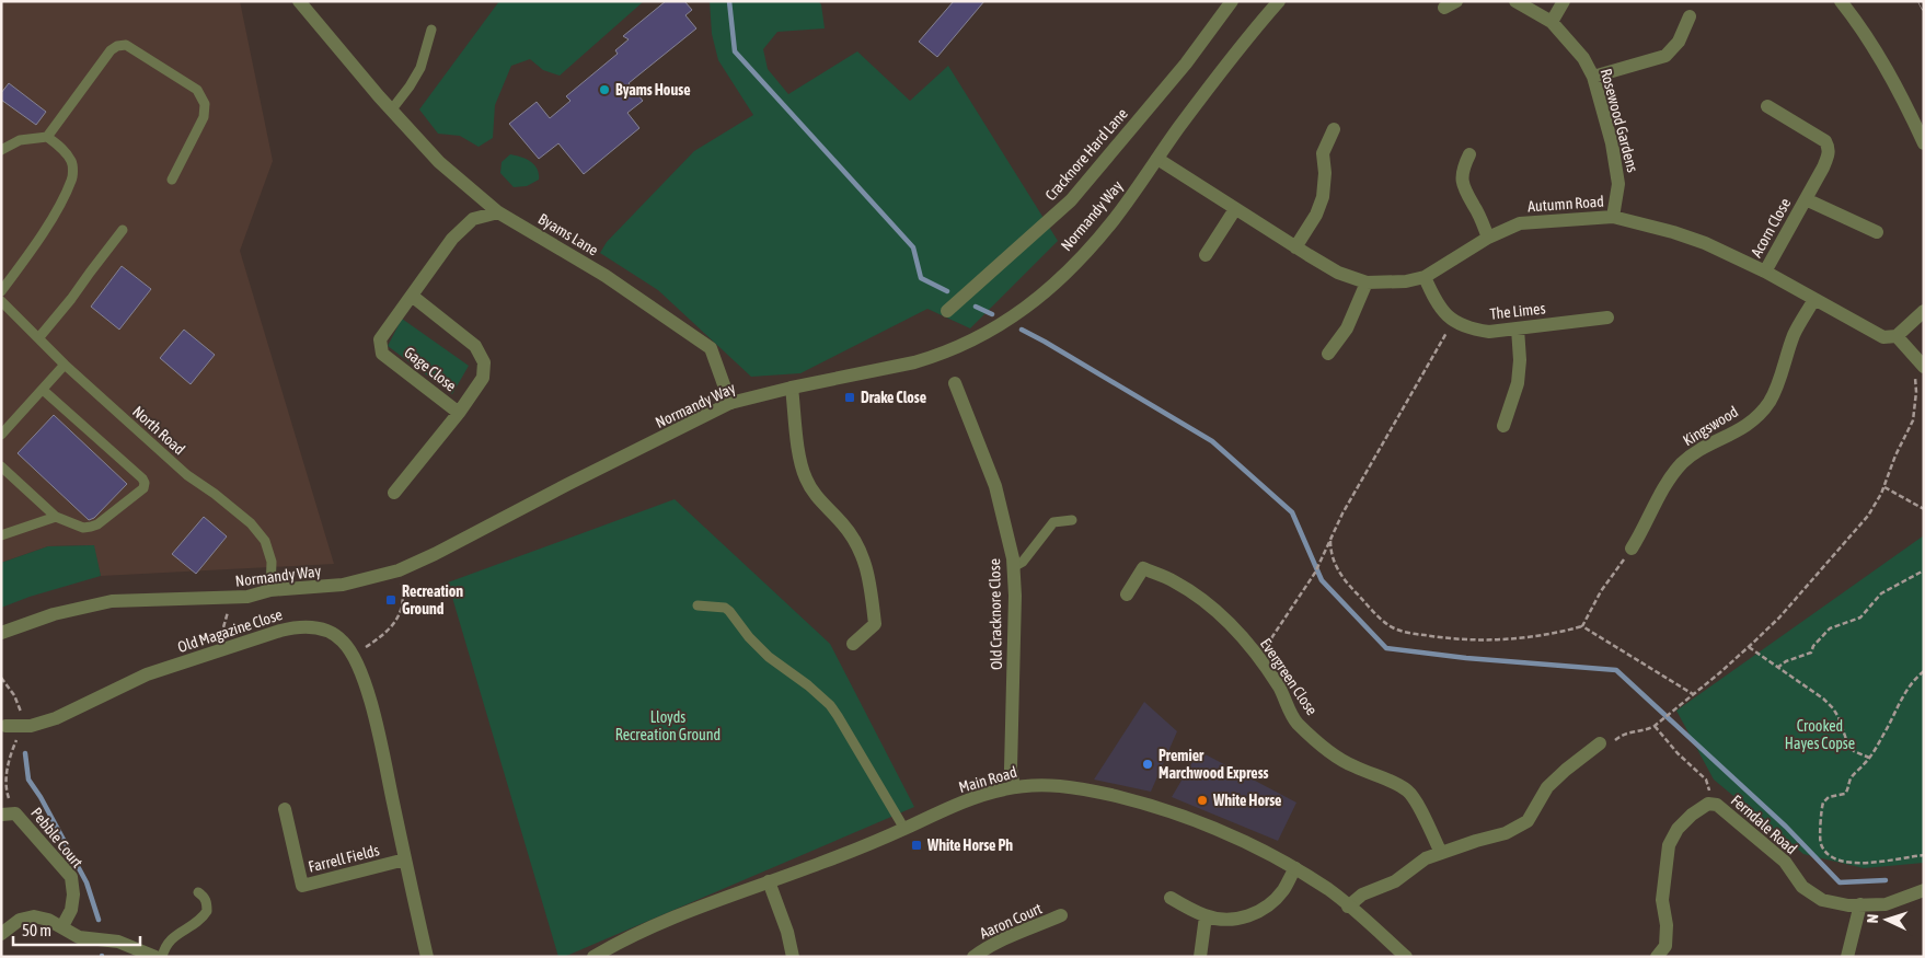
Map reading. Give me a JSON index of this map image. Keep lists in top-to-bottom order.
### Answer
{
  "streets": {
    "street": [
      "Rosewood Gardens",
      "Cracknore Hard Lane",
      "Autumn Road",
      "Normandy Way",
      "Acorn Close",
      "Byams Lane",
      "The Limes",
      "Gage Close",
      "Kingswood",
      "Old Cracknore Close",
      "Old Magazine Close",
      "Evergreen Close",
      "Main Road",
      "Ferndale Road",
      "Pebble Court",
      "Farrell Fields",
      "Aaron Court"
    ],
    "lane": ["North Road"]
  },
  "crossings": [
    ["Rosewood Gardens", "Autumn Road"],
    ["Autumn Road", "Normandy Way"],
    ["Autumn Road", "Acorn Close"],
    ["Autumn Road", "Kingswood"],
    ["Normandy Way", "Byams Lane"],
    ["Normandy Way", "North Road"],
    ["Byams Lane", "Gage Close"],
    ["Old Cracknore Close", "Main Road"],
    ["Old Magazine Close", "Farrell Fields"]
  ],
  "parks": ["Lloyds Recreation Ground", "Crooked Hayes Copse"],
  "places": {
    "other": ["Byams House", "Premier Marchwood Express", "White Horse"],
    "transit": ["Drake Close", "Recreation Ground", "White Horse Ph"]
  },
  "scale_bar": "50 m",
  "north": "left"
}
